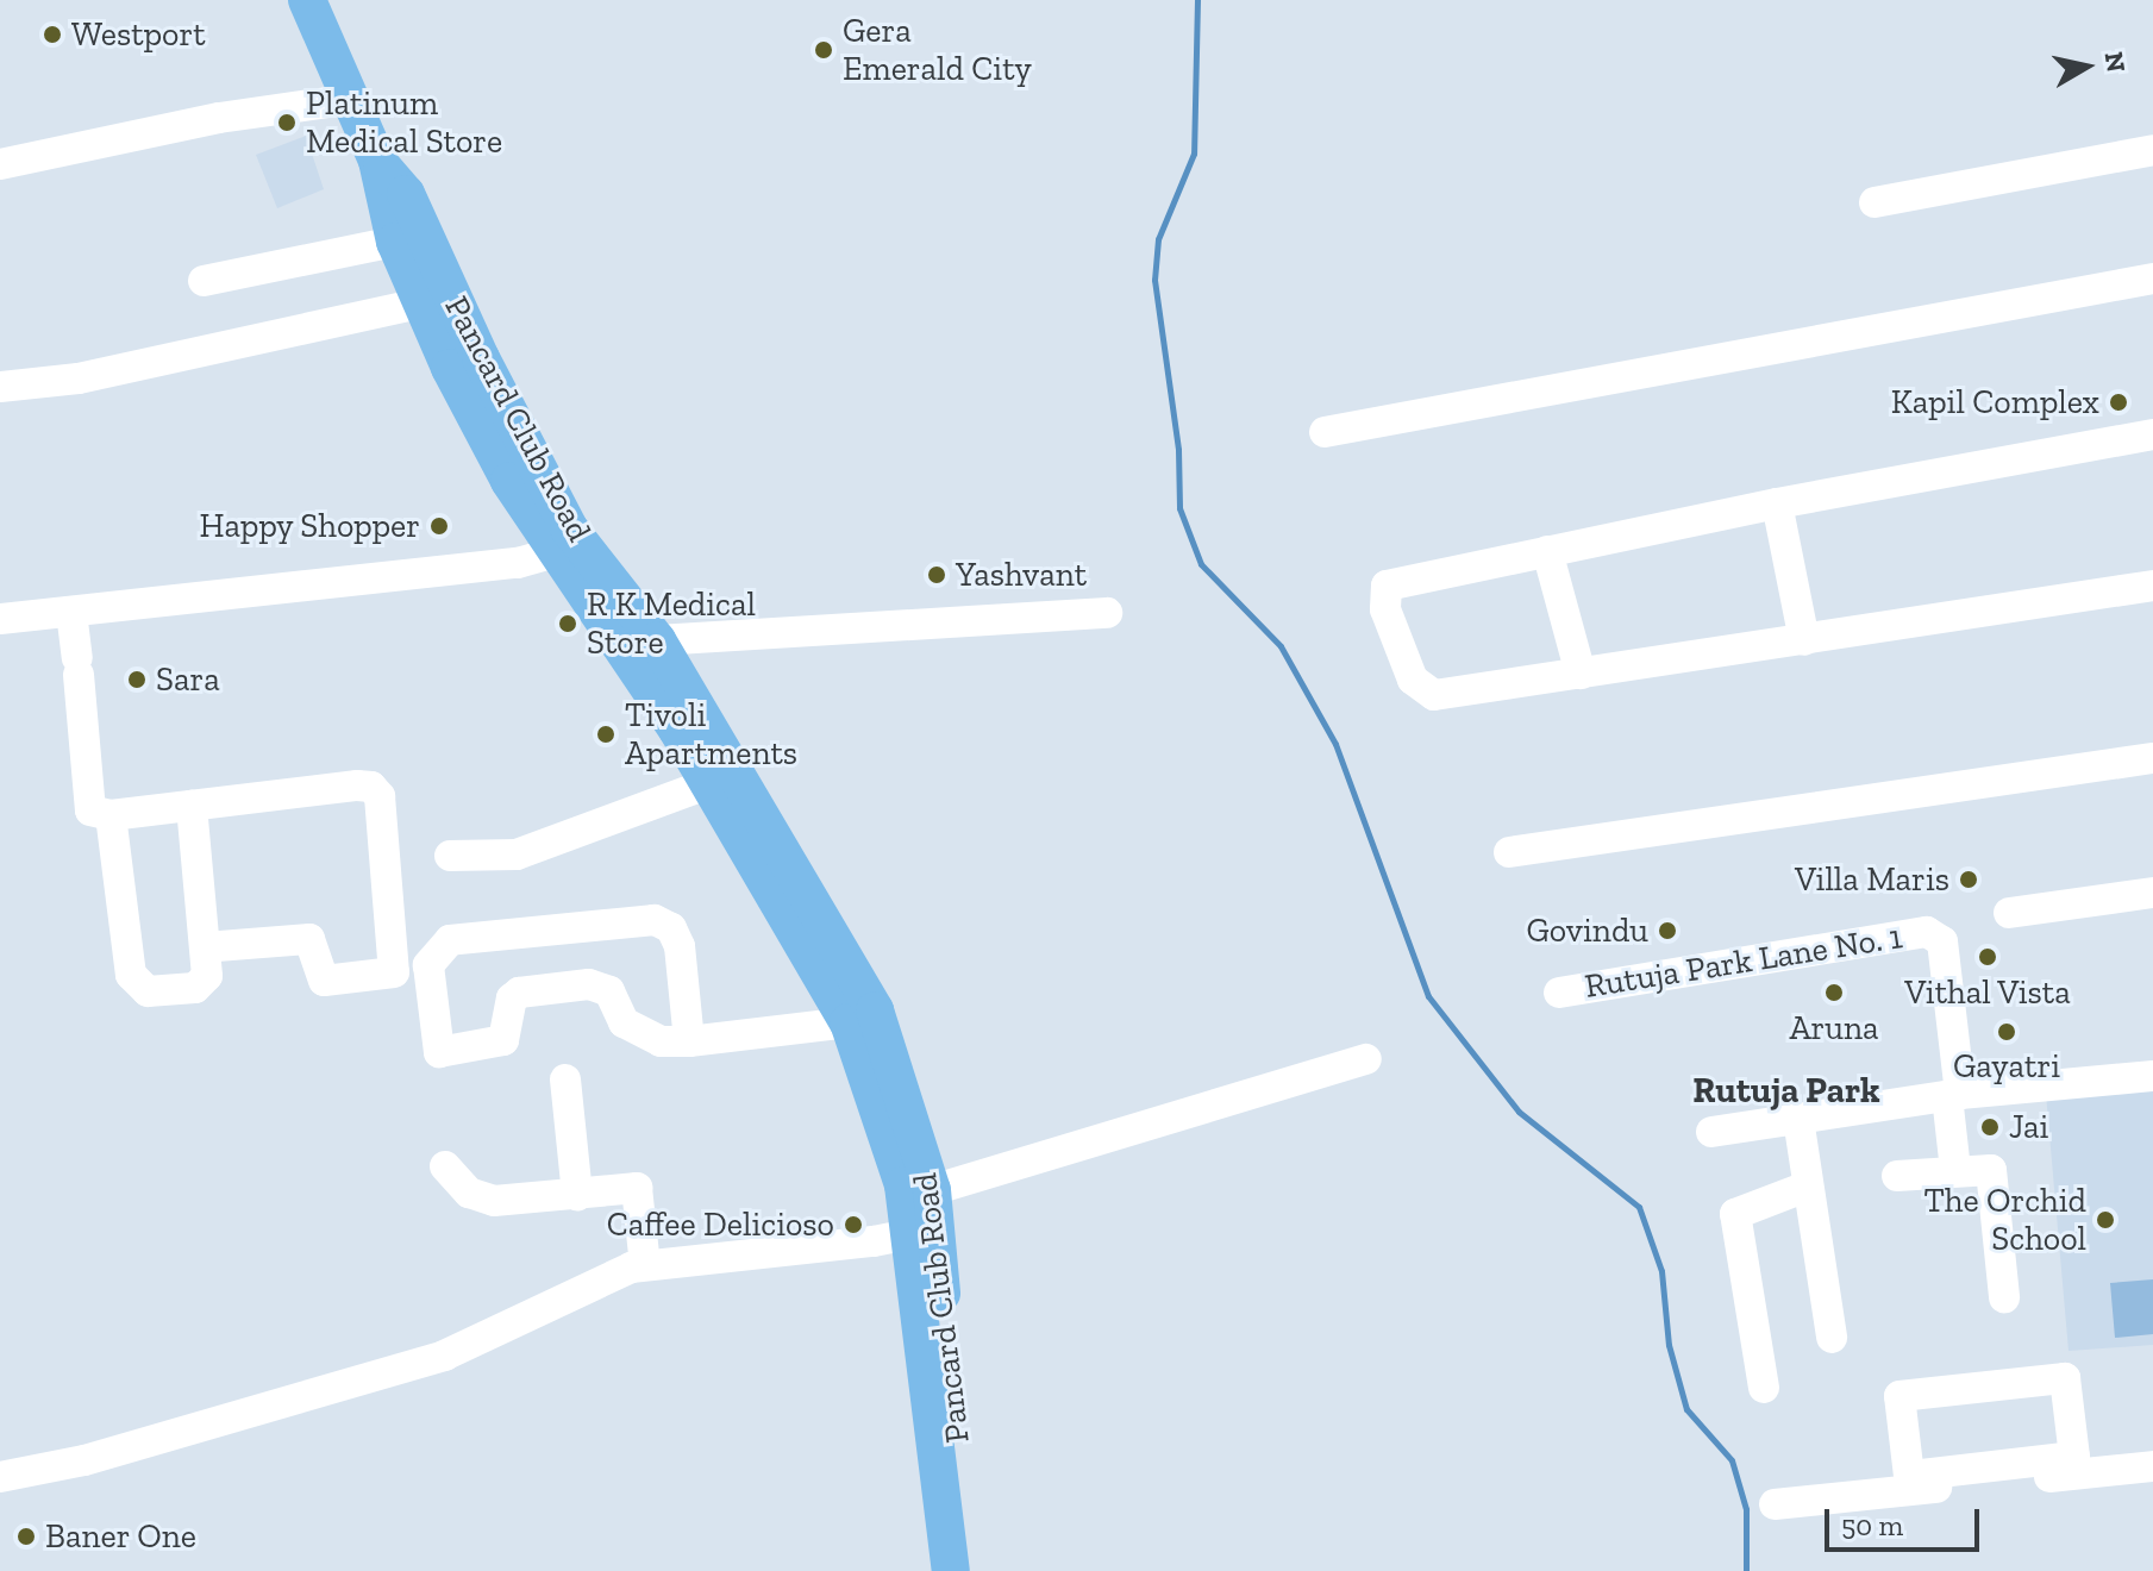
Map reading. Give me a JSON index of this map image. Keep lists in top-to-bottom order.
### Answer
{
  "streets": {
    "main road": ["Pancard Club Road"],
    "street": ["Rutuja Park Lane No. 1"]
  },
  "districts": ["Rutuja Park"],
  "places": [
    "Westport",
    "Gera Emerald City",
    "Platinum Medical Store",
    "Kapil Complex",
    "Happy Shopper",
    "Yashvant",
    "R K Medical Store",
    "Sara",
    "Tivoli Apartments",
    "Villa Maris",
    "Govindu",
    "Vithal Vista",
    "Aruna",
    "Gayatri",
    "Jai",
    "The Orchid School",
    "Caffee Delicioso",
    "Baner One"
  ],
  "scale_bar": "50 m",
  "north": "right"
}
